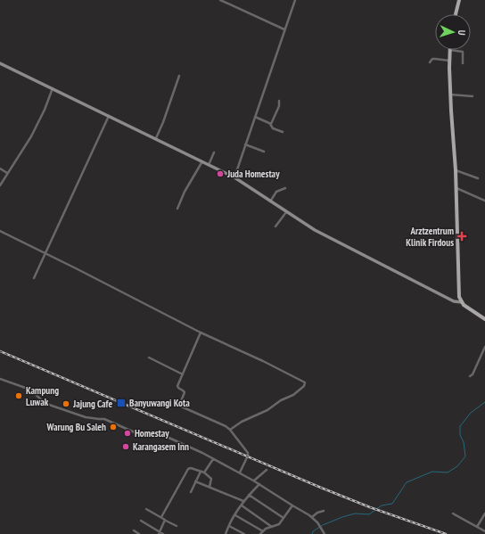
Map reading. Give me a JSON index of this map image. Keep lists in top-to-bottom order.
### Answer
{
  "places": {
    "other": [
      "Juda Homestay",
      "Kampung Luwak",
      "Jajung Cafe",
      "Warung Bu Saleh",
      "Homestay",
      "Karangasem Inn"
    ],
    "health": ["Arztzentrum Klinik Firdous"],
    "transit": ["Banyuwangi Kota"]
  },
  "north": "right"
}
